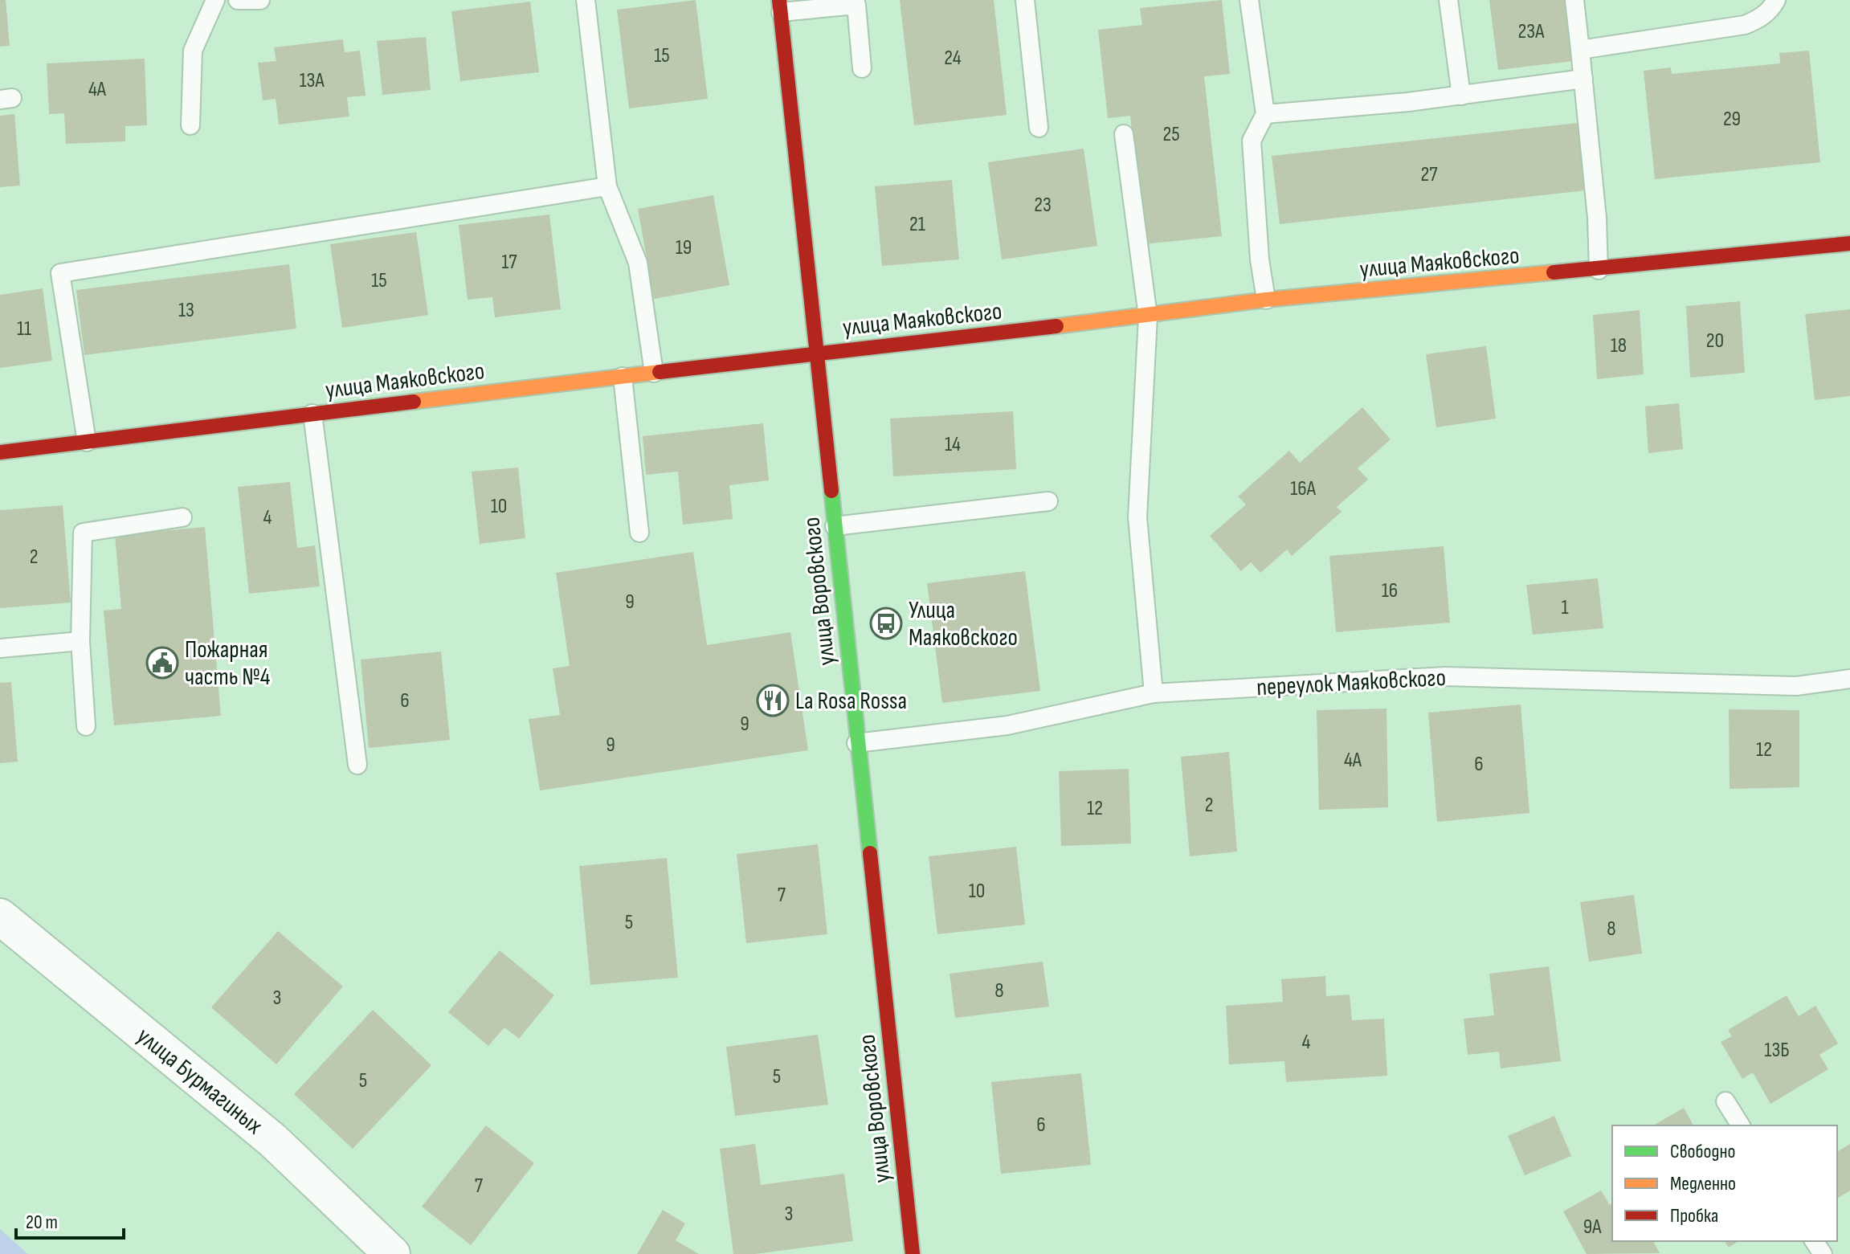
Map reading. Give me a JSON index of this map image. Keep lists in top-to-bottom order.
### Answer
{
  "streets": {
    "street": ["улица Маяковского", "улица Воровского", "улица Бурмагиных"],
    "lane": ["переулок Маяковского"]
  },
  "crossings": [
    ["улица Маяковского", "улица Воровского"],
    ["улица Воровского", "переулок Маяковского"]
  ],
  "places": {
    "bus stop": ["Улица Маяковского"],
    "public building": ["Пожарная часть №4"],
    "restaurant": ["La Rosa Rossa"]
  },
  "house_numbers": [
    "23А",
    "15",
    "24",
    "13А",
    "4А",
    "29",
    "25",
    "27",
    "23",
    "21",
    "19",
    "17",
    "15",
    "13",
    "11",
    "20",
    "18",
    "14",
    "16А",
    "10",
    "4",
    "2",
    "16",
    "9",
    "1",
    "6",
    "9",
    "9",
    "12",
    "4А",
    "6",
    "2",
    "12",
    "10",
    "7",
    "5",
    "8",
    "8",
    "3",
    "4",
    "13Б",
    "5",
    "5",
    "6",
    "7",
    "3",
    "9А"
  ],
  "legend": ["Свободно", "Медленно", "Пробка"],
  "scale_bar": "20 m"
}
